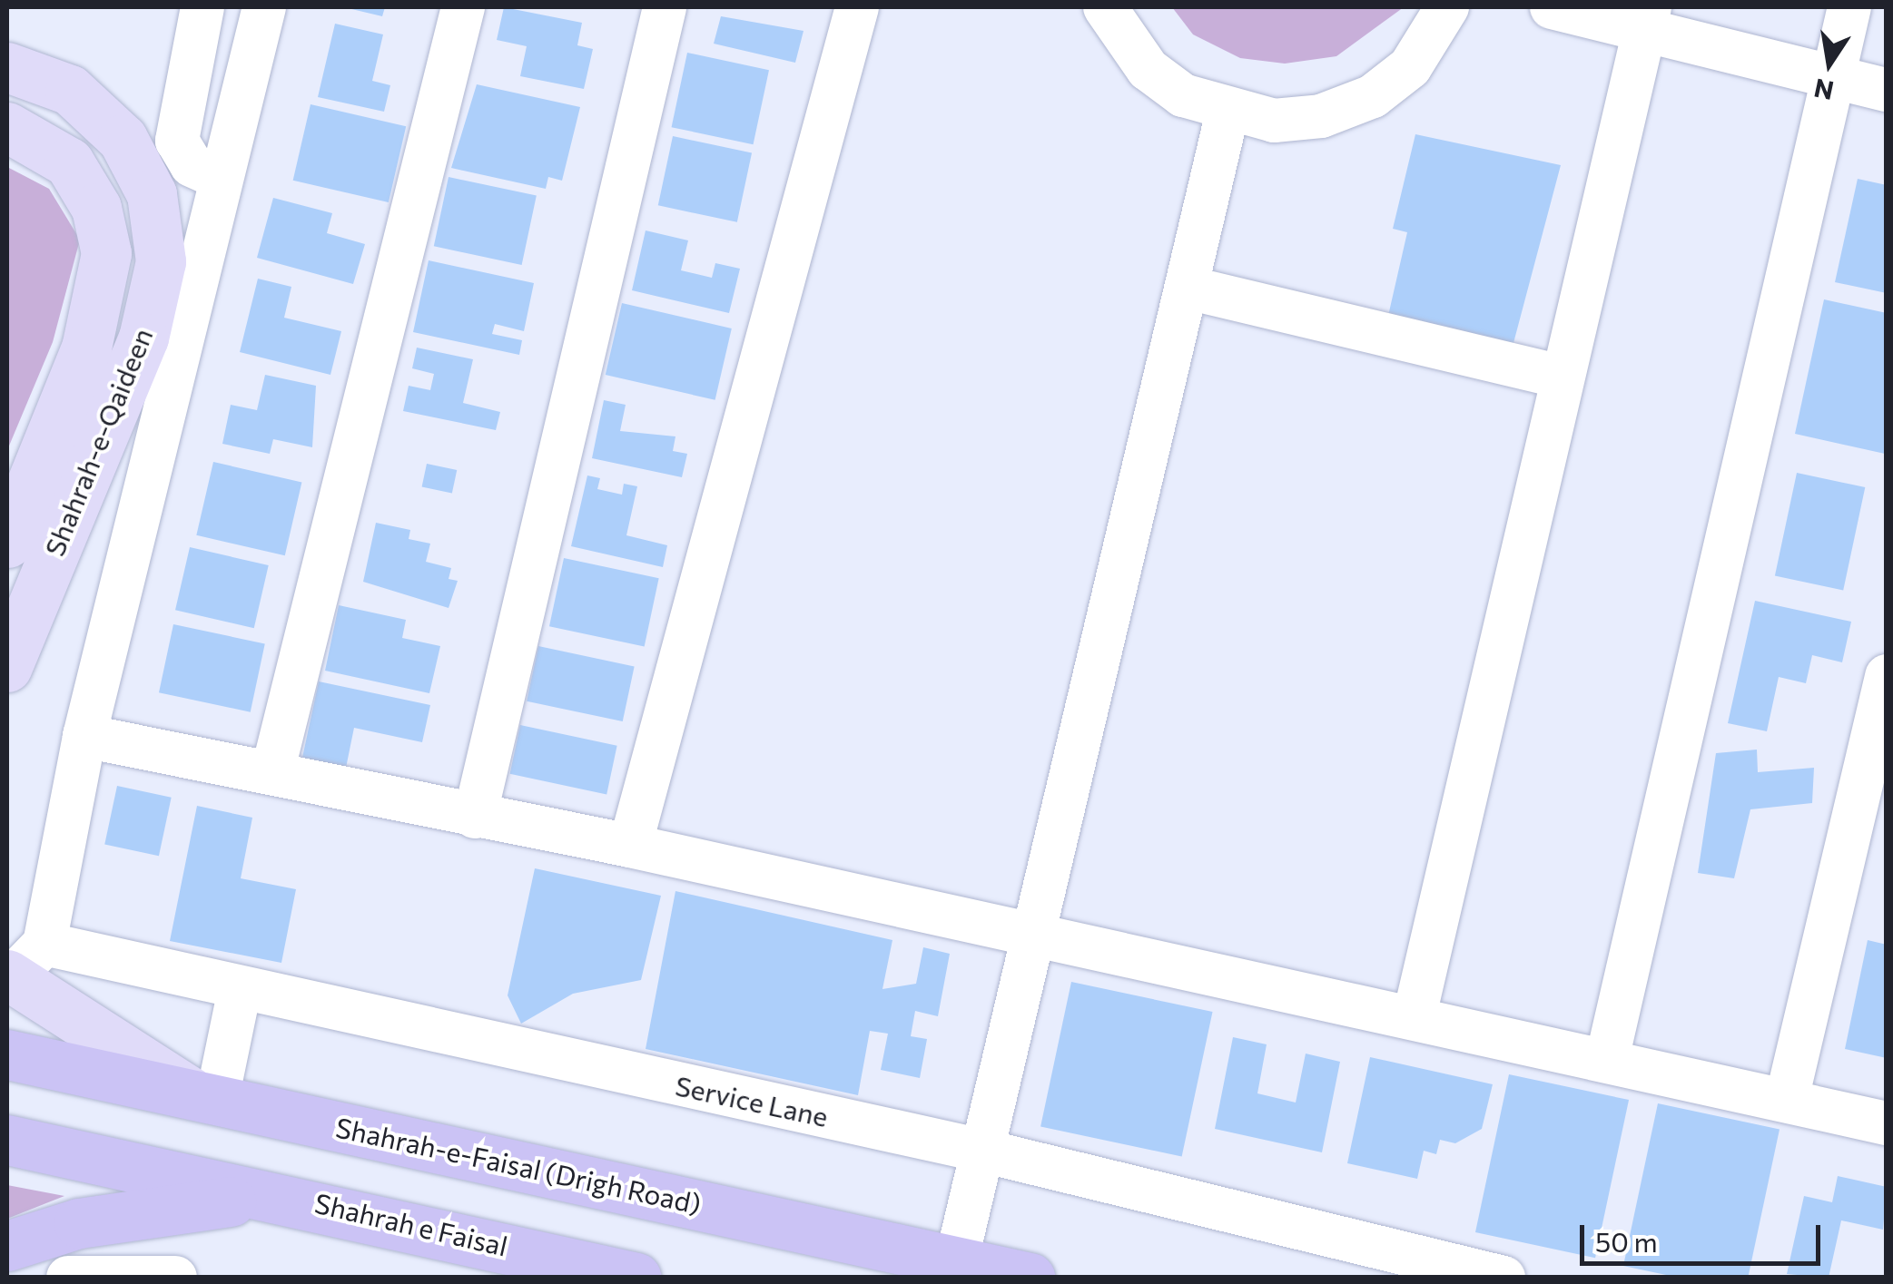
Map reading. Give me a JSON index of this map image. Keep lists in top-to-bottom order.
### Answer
{
  "streets": {
    "highway": ["Shahrah-e-Faisal (Drigh Road)", "Shahrah e Faisal"],
    "main road": ["Shahrah-e-Qaideen"],
    "street": ["Service Lane"]
  },
  "scale_bar": "50 m",
  "north": "bottom"
}
